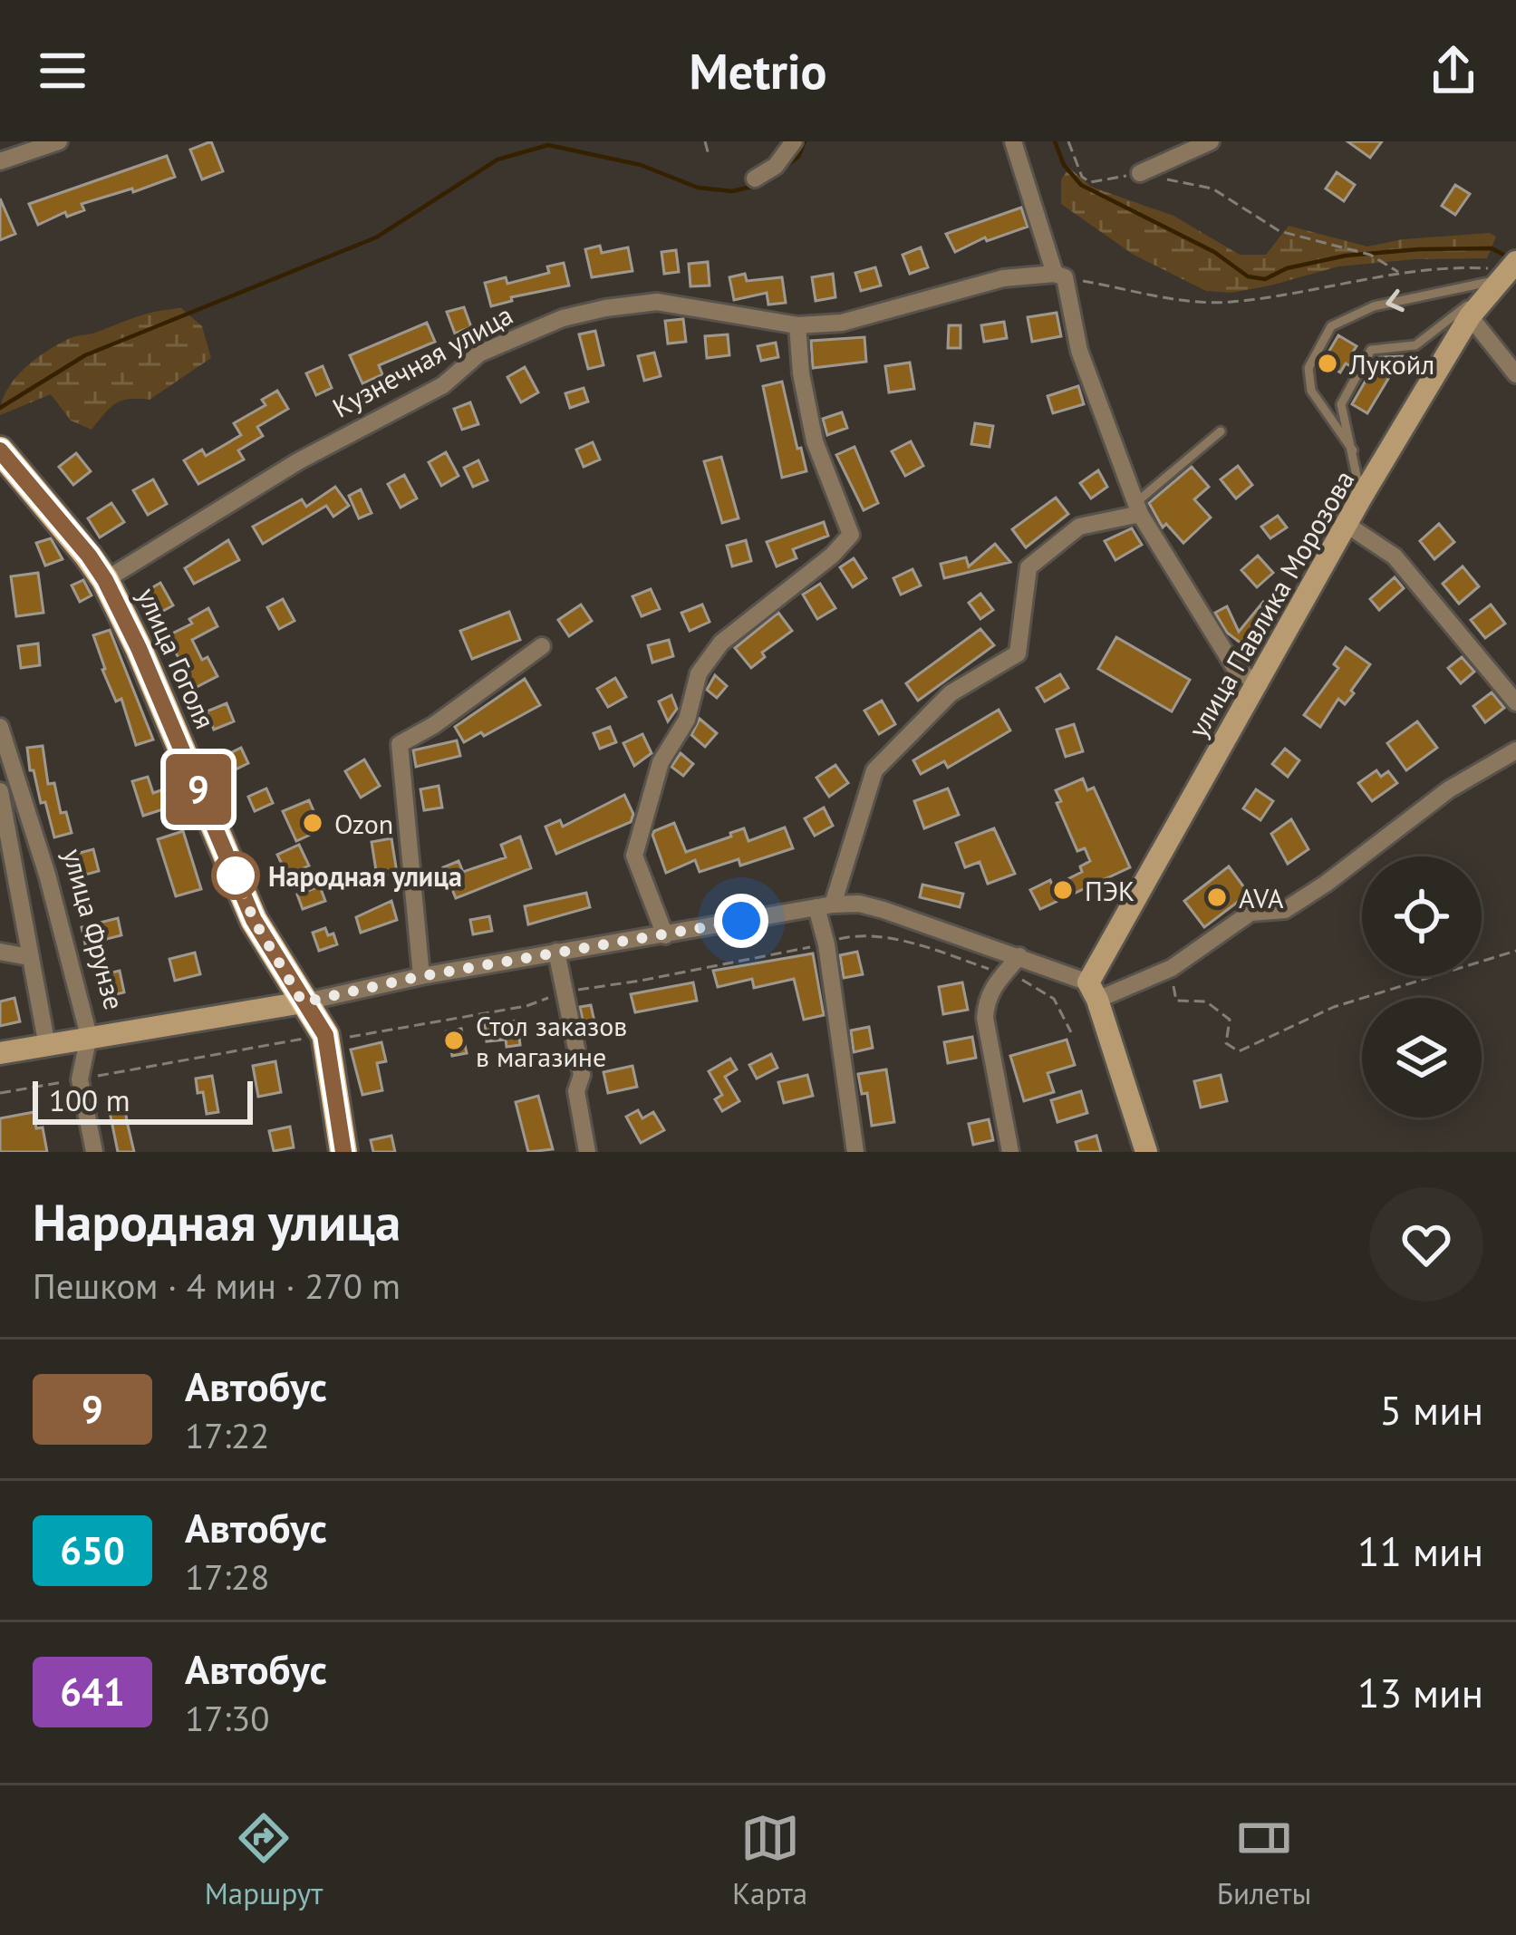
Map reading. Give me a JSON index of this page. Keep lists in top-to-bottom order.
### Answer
{
  "streets": {
    "main road": ["улица Гоголя"],
    "street": ["Кузнечная улица", "улица Павлика Морозова", "улица Фрунзе"]
  },
  "crossings": [
    ["Кузнечная улица", "улица Гоголя"]
  ],
  "places": [
    "Лукойл",
    "Ozon",
    "Народная улица",
    "ПЭК",
    "AVA",
    "Стол заказов в магазине"
  ],
  "lines": ["bus line 9"],
  "scale_bar": "100 m",
  "page": {
    "header": "Metrio",
    "on_map": "9",
    "scale": "100 m",
    "heading": ["Народная улица", "Пешком · 4 мин · 270 m"],
    "list": [
      {
        "mark": "9",
        "name": "Автобус",
        "note": "17:22",
        "value": "5 мин"
      },
      {
        "mark": "650",
        "name": "Автобус",
        "note": "17:28",
        "value": "11 мин"
      },
      {
        "mark": "641",
        "name": "Автобус",
        "note": "17:30",
        "value": "13 мин"
      }
    ],
    "tabs": ["Маршрут", "Карта", "Билеты"]
  }
}
